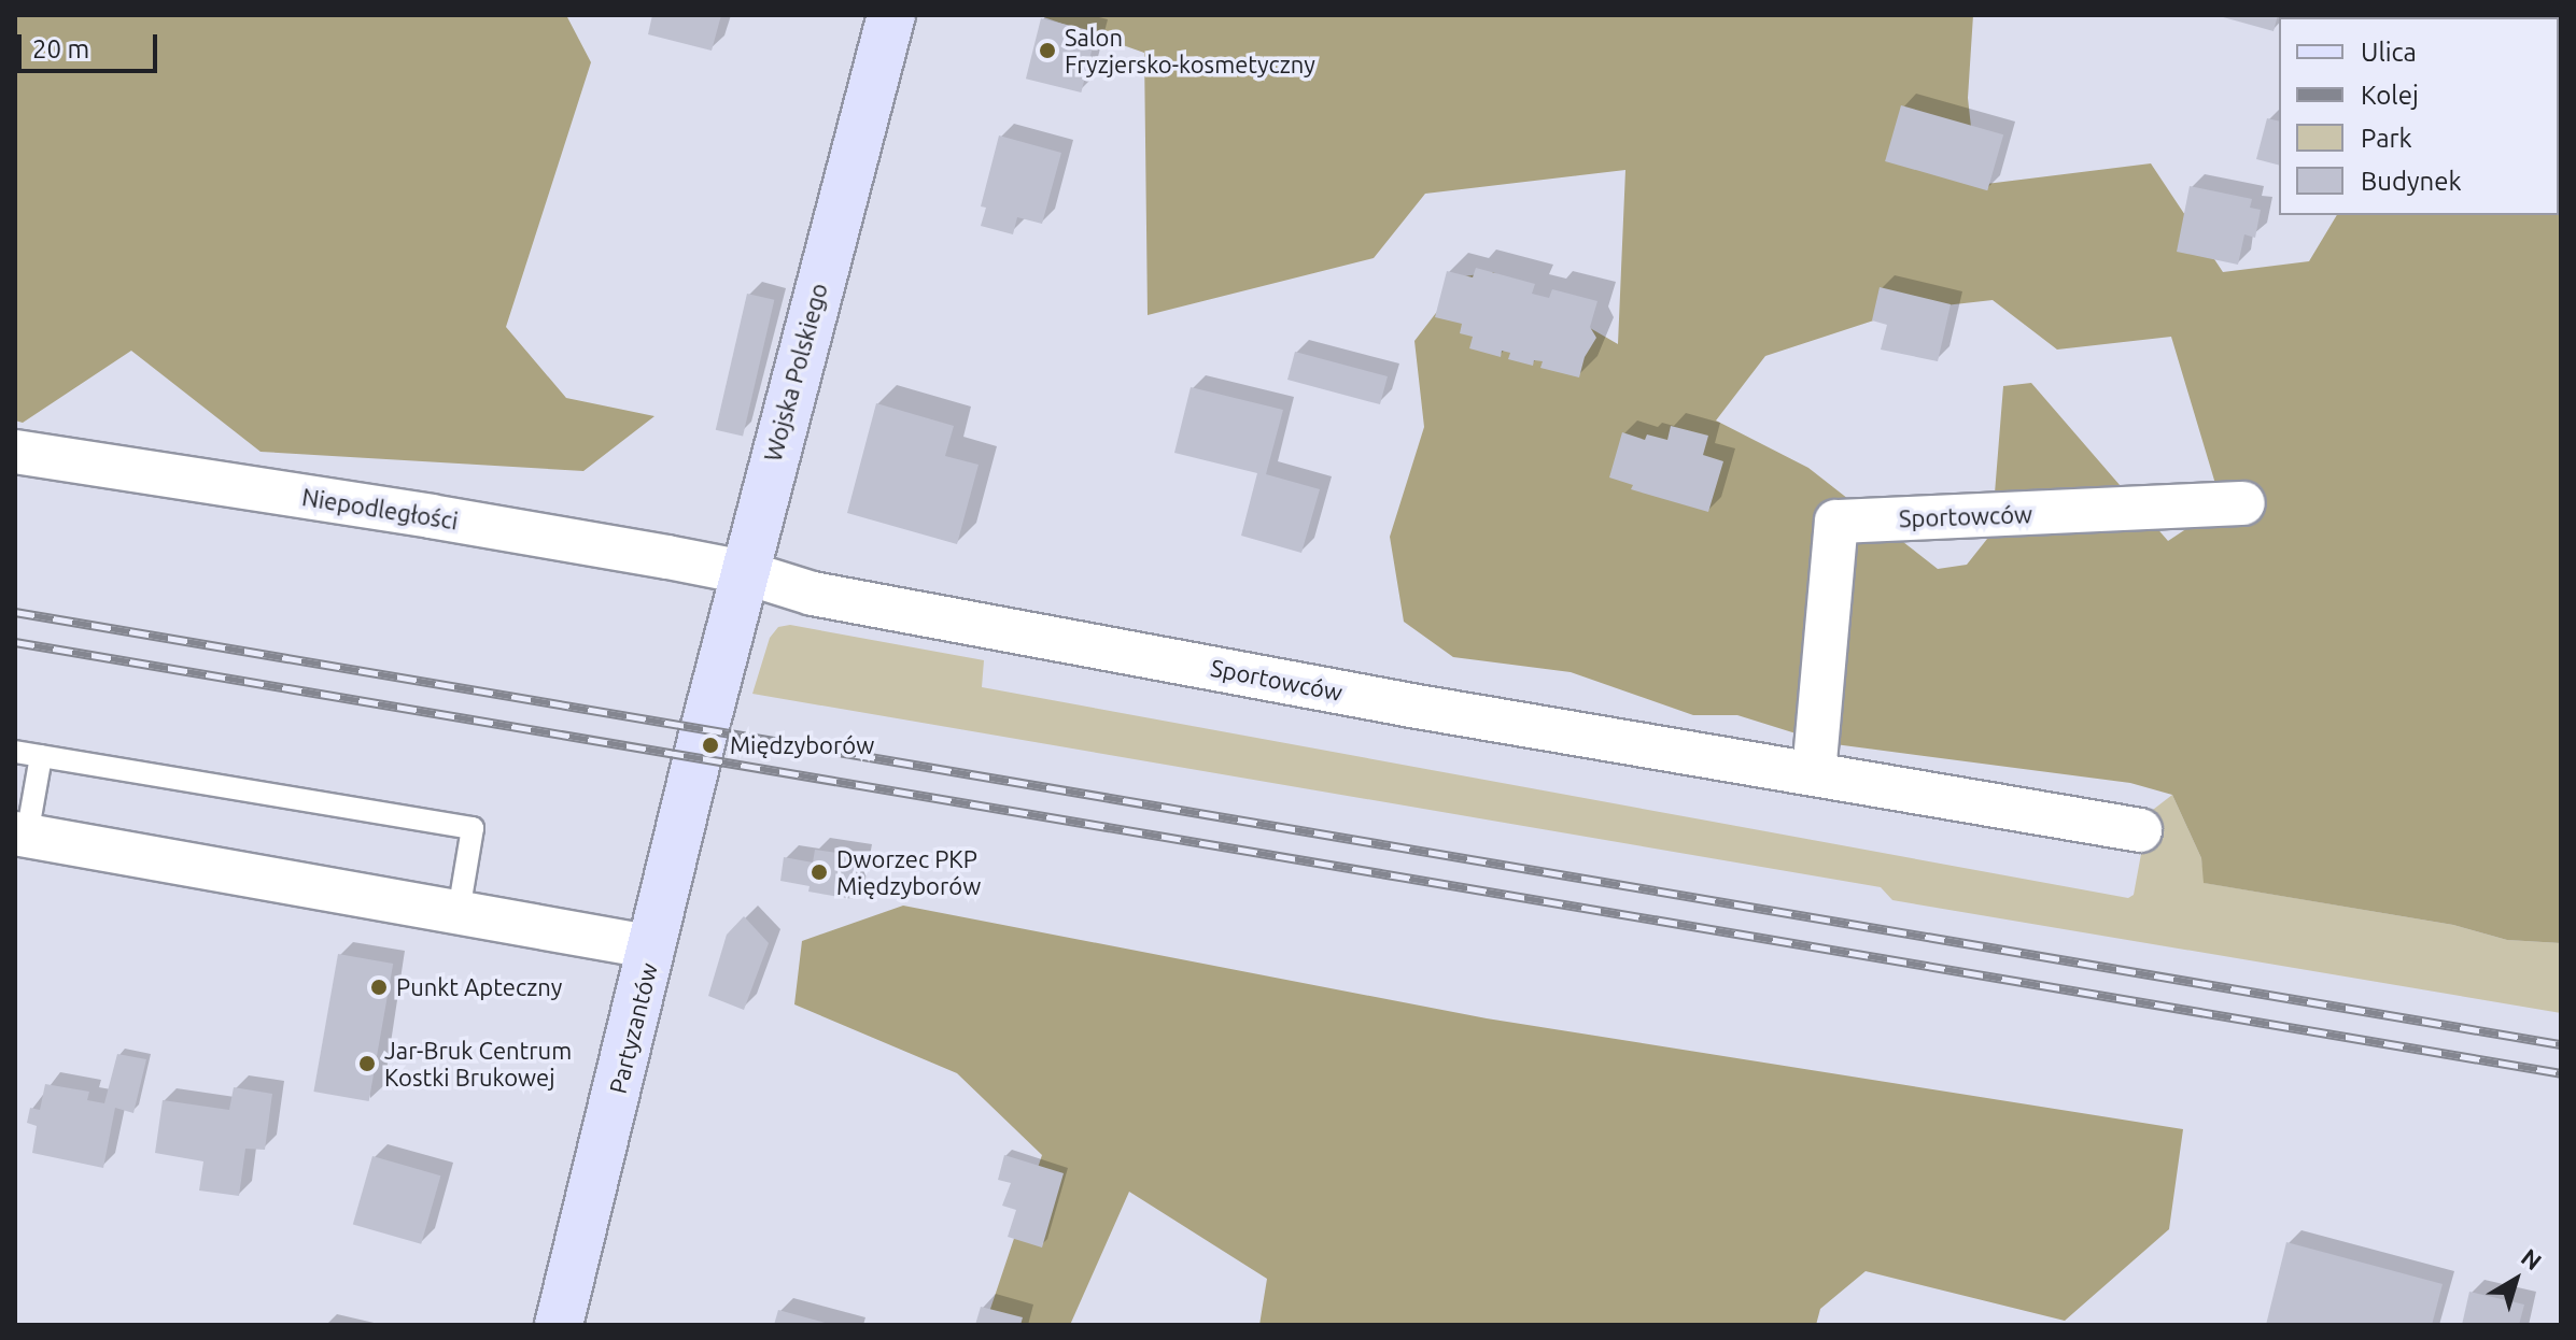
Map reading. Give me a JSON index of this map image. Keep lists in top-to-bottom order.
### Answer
{
  "streets": {
    "street": [
      "Wojska Polskiego",
      "Niepodległości",
      "Sportowców",
      "Partyzantów"
    ]
  },
  "crossings": [
    ["Wojska Polskiego", "Niepodległości"],
    ["Wojska Polskiego", "Sportowców"],
    ["Wojska Polskiego", "Partyzantów"],
    ["Niepodległości", "Sportowców"]
  ],
  "places": [
    "Salon Fryzjersko-kosmetyczny",
    "Międzyborów",
    "Dworzec PKP Międzyborów",
    "Punkt Apteczny",
    "Jar-Bruk Centrum Kostki Brukowej"
  ],
  "legend": [
    "Ulica",
    "Kolej",
    "Park",
    "Budynek"
  ],
  "scale_bar": "20 m",
  "north": "top right"
}
